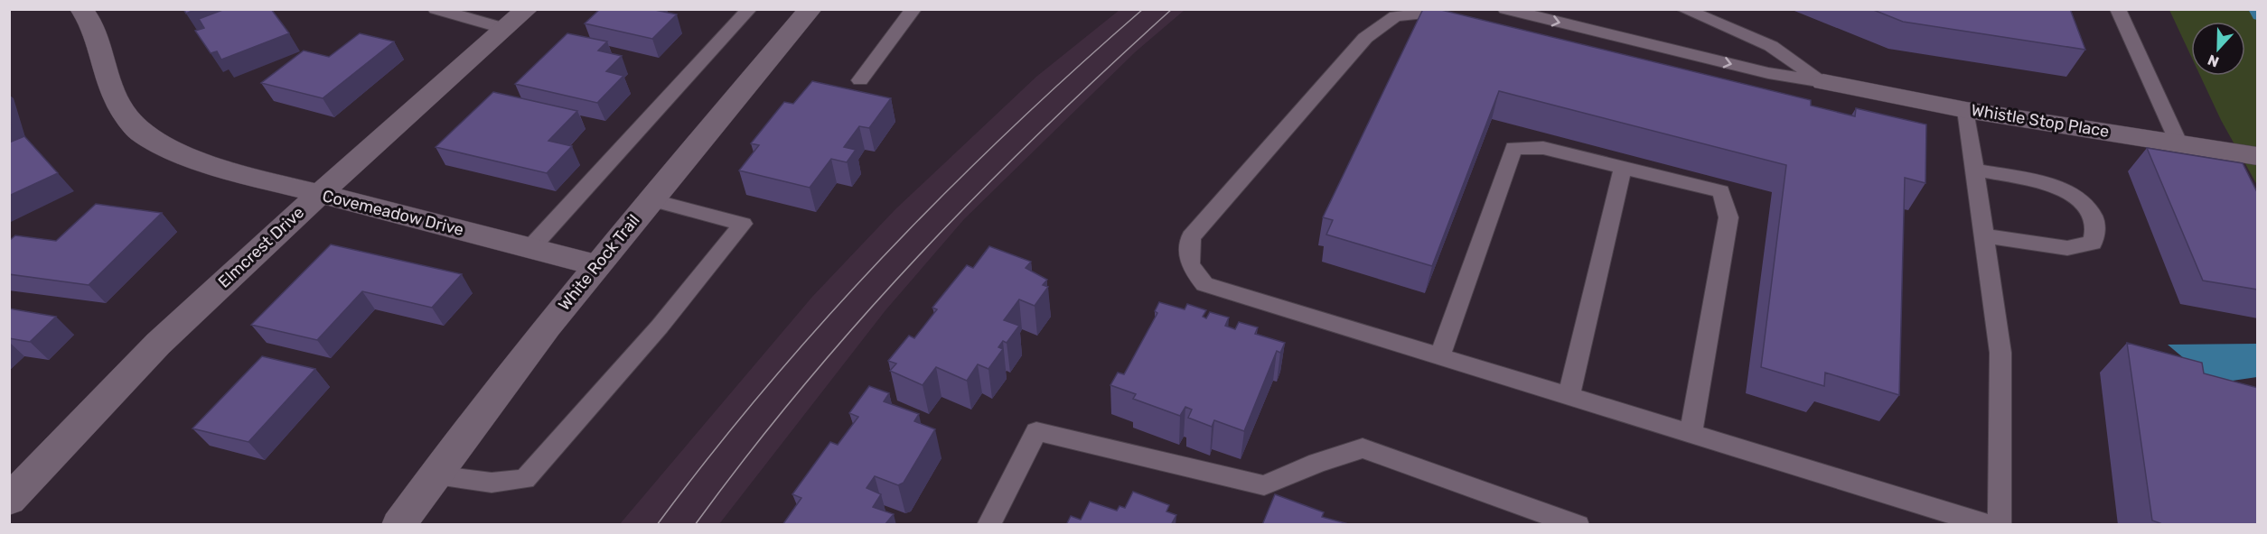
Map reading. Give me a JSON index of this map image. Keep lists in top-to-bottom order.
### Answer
{
  "streets": {
    "street": [
      "Whistle Stop Place",
      "Covemeadow Drive",
      "Elmcrest Drive",
      "White Rock Trail"
    ]
  },
  "crossings": [
    ["Covemeadow Drive", "Elmcrest Drive"],
    ["Covemeadow Drive", "White Rock Trail"]
  ],
  "north": "bottom"
}
